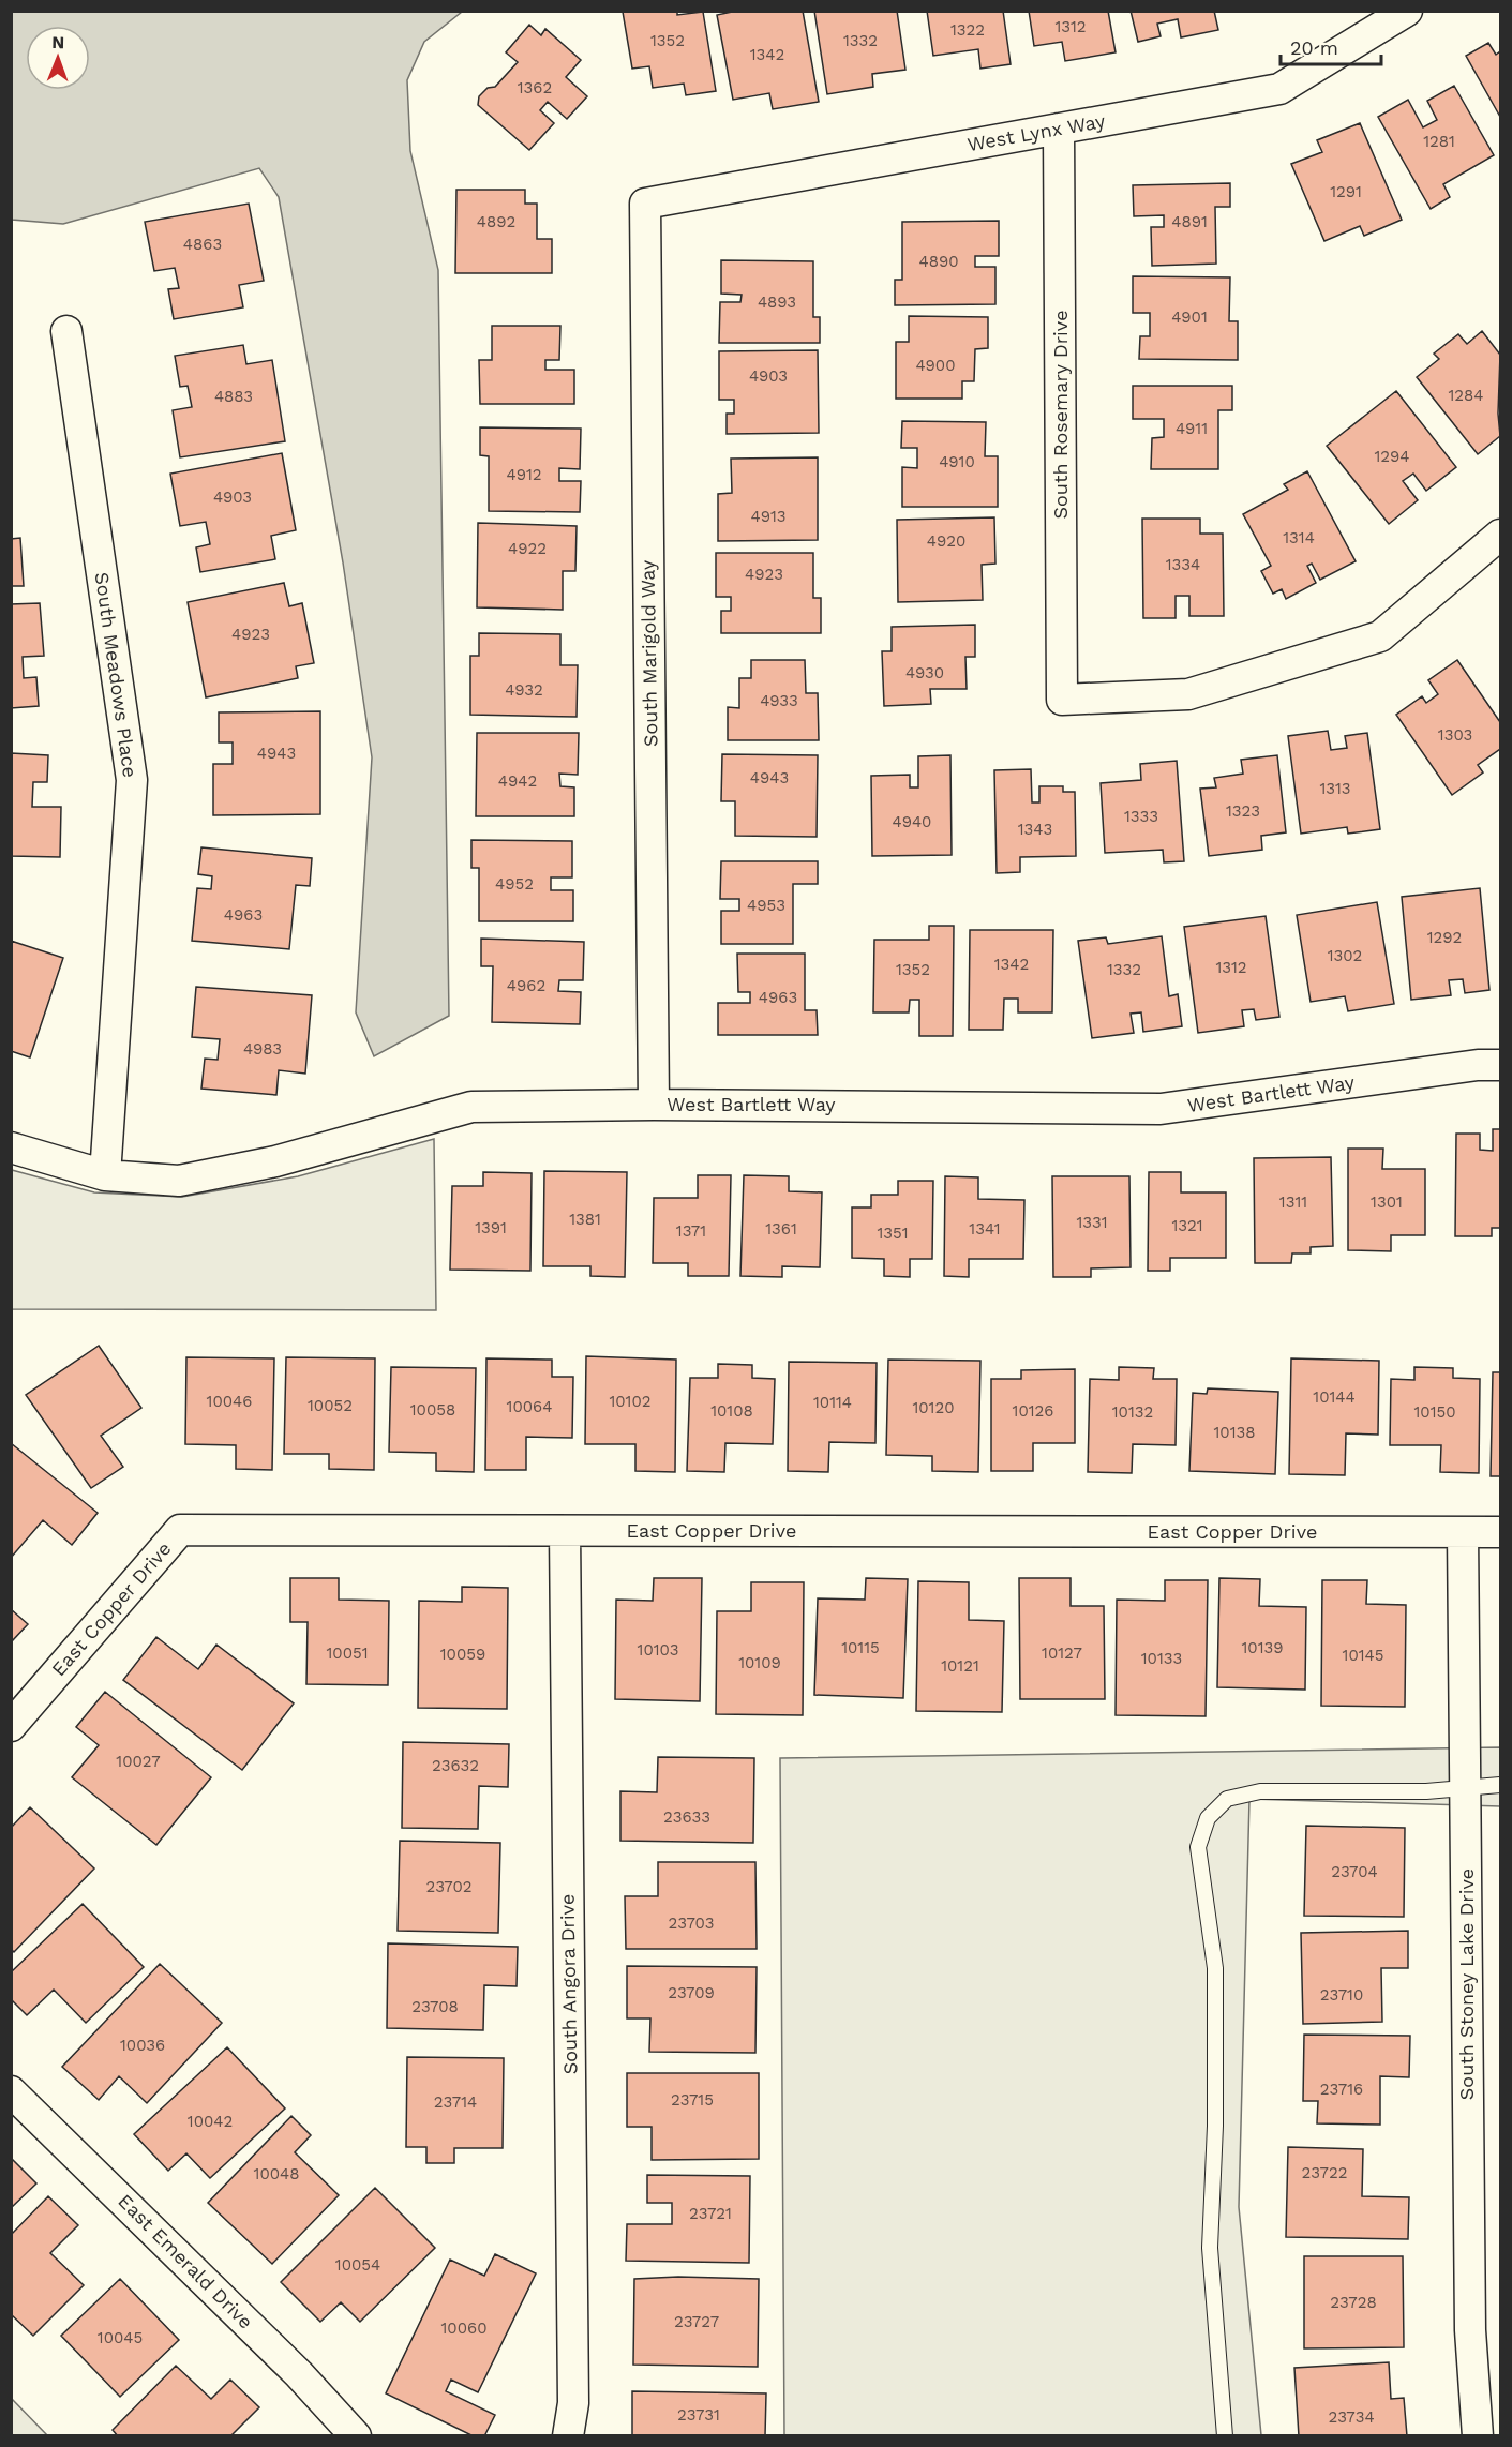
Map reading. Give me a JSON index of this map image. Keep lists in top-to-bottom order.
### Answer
{
  "streets": {
    "street": [
      "West Lynx Way",
      "South Rosemary Drive",
      "South Marigold Way",
      "South Meadows Place",
      "West Bartlett Way",
      "East Copper Drive",
      "South Angora Drive",
      "South Stoney Lake Drive",
      "East Emerald Drive"
    ]
  },
  "crossings": [
    ["West Lynx Way", "South Rosemary Drive"],
    ["West Lynx Way", "South Marigold Way"],
    ["South Marigold Way", "West Bartlett Way"],
    ["South Meadows Place", "West Bartlett Way"],
    ["East Copper Drive", "South Angora Drive"],
    ["East Copper Drive", "South Stoney Lake Drive"]
  ],
  "house_numbers": [
    "1312",
    "1322",
    "1352",
    "1332",
    "1342",
    "1362",
    "1281",
    "1291",
    "4892",
    "4891",
    "4863",
    "4890",
    "4893",
    "4901",
    "4900",
    "4903",
    "1284",
    "4883",
    "4911",
    "1294",
    "4910",
    "4912",
    "4903",
    "4913",
    "1314",
    "4920",
    "4922",
    "1334",
    "4923",
    "4923",
    "4930",
    "4932",
    "4933",
    "1303",
    "4943",
    "4943",
    "4942",
    "1313",
    "1323",
    "1333",
    "4940",
    "1343",
    "4952",
    "4953",
    "4963",
    "1292",
    "1302",
    "1342",
    "1312",
    "1352",
    "1332",
    "4962",
    "4963",
    "4983",
    "1311",
    "1301",
    "1381",
    "1331",
    "1321",
    "1391",
    "1361",
    "1341",
    "1371",
    "1351",
    "10144",
    "10046",
    "10102",
    "10114",
    "10052",
    "10064",
    "10120",
    "10058",
    "10108",
    "10126",
    "10132",
    "10150",
    "10138",
    "10115",
    "10139",
    "10103",
    "10051",
    "10127",
    "10059",
    "10145",
    "10133",
    "10109",
    "10121",
    "10027",
    "23632",
    "23633",
    "23704",
    "23702",
    "23703",
    "23709",
    "23710",
    "23708",
    "10036",
    "23716",
    "23715",
    "23714",
    "10042",
    "23722",
    "10048",
    "23721",
    "10054",
    "23728",
    "23727",
    "10060",
    "10045",
    "23731",
    "23734"
  ],
  "scale_bar": "20 m",
  "north": "top"
}
